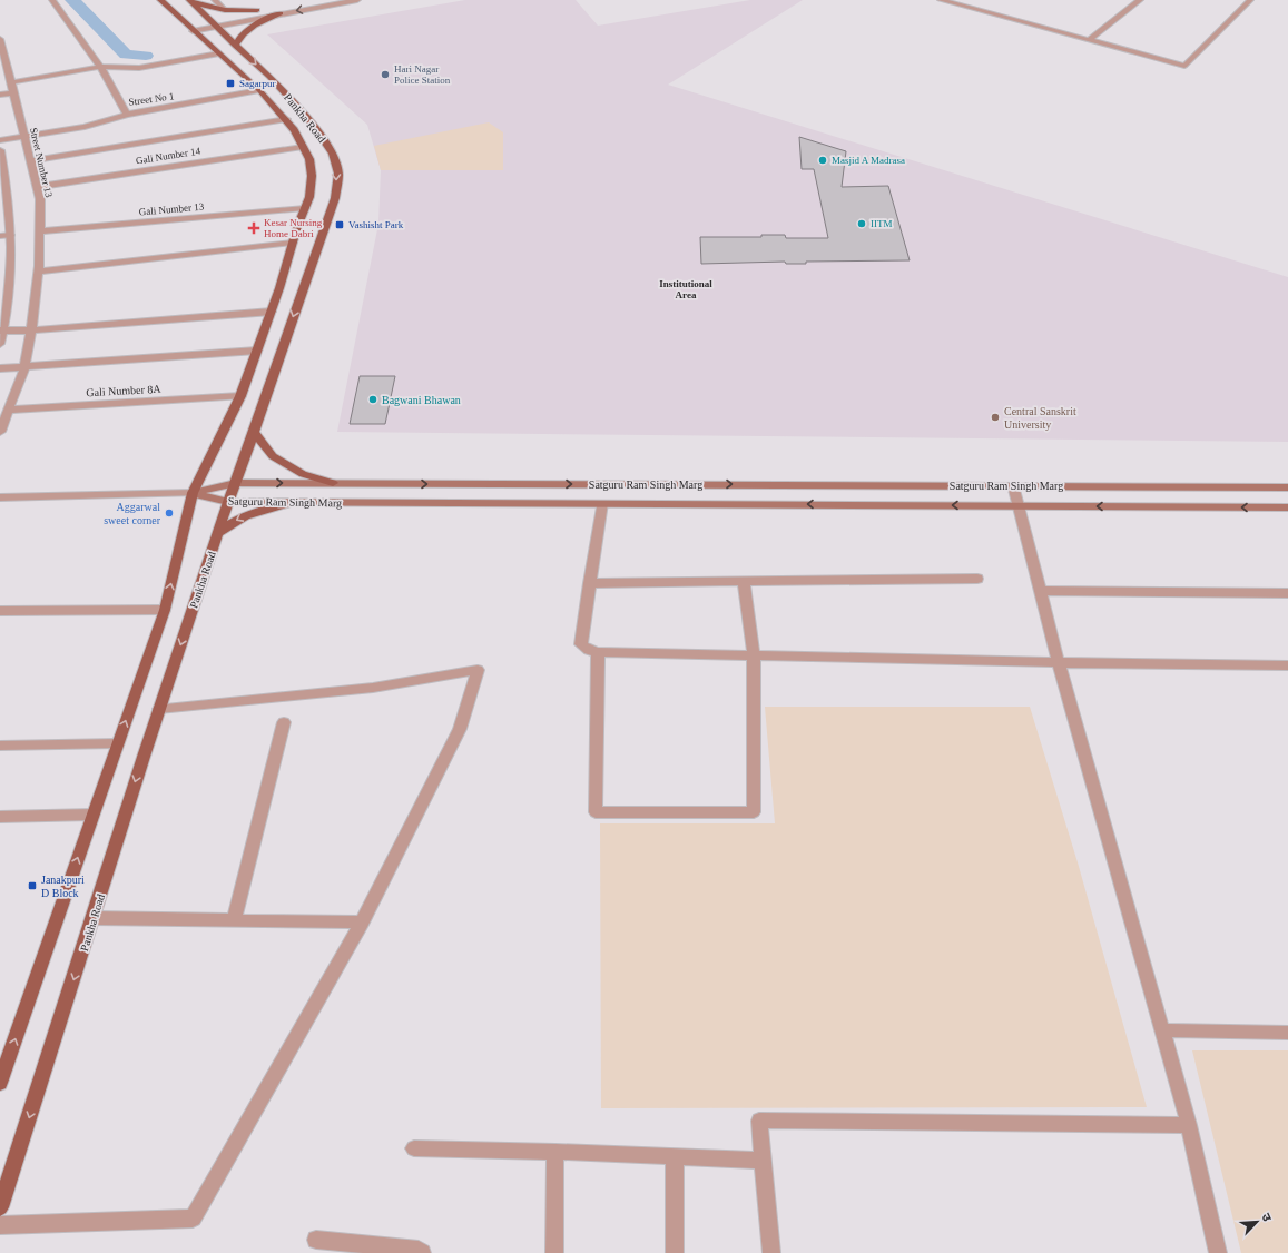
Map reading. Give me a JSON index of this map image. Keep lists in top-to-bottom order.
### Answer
{
  "streets": {
    "main road": ["Pankha Road", "Satguru Ram Singh Marg"],
    "street": [
      "Street No 1",
      "Gali Number 14",
      "Street Number 13",
      "Gali Number 13",
      "Gali Number 8A"
    ]
  },
  "crossings": [
    ["Street No 1", "Pankha Road"],
    ["Pankha Road", "Gali Number 14"],
    ["Pankha Road", "Gali Number 13"],
    ["Pankha Road", "Gali Number 8A"],
    ["Pankha Road", "Satguru Ram Singh Marg"],
    ["Gali Number 14", "Street Number 13"],
    ["Street Number 13", "Gali Number 13"],
    ["Street Number 13", "Gali Number 8A"]
  ],
  "districts": ["Institutional Area"],
  "places": {
    "other": [
      "Hari Nagar Police Station",
      "Masjid A Madrasa",
      "IITM",
      "Bagwani Bhawan",
      "Central Sanskrit University",
      "Aggarwal sweet corner"
    ],
    "transit": ["Sagarpur", "Vashisht Park", "Janakpuri D Block"],
    "health": ["Kesar Nursing Home Dabri"]
  },
  "north": "top right"
}
